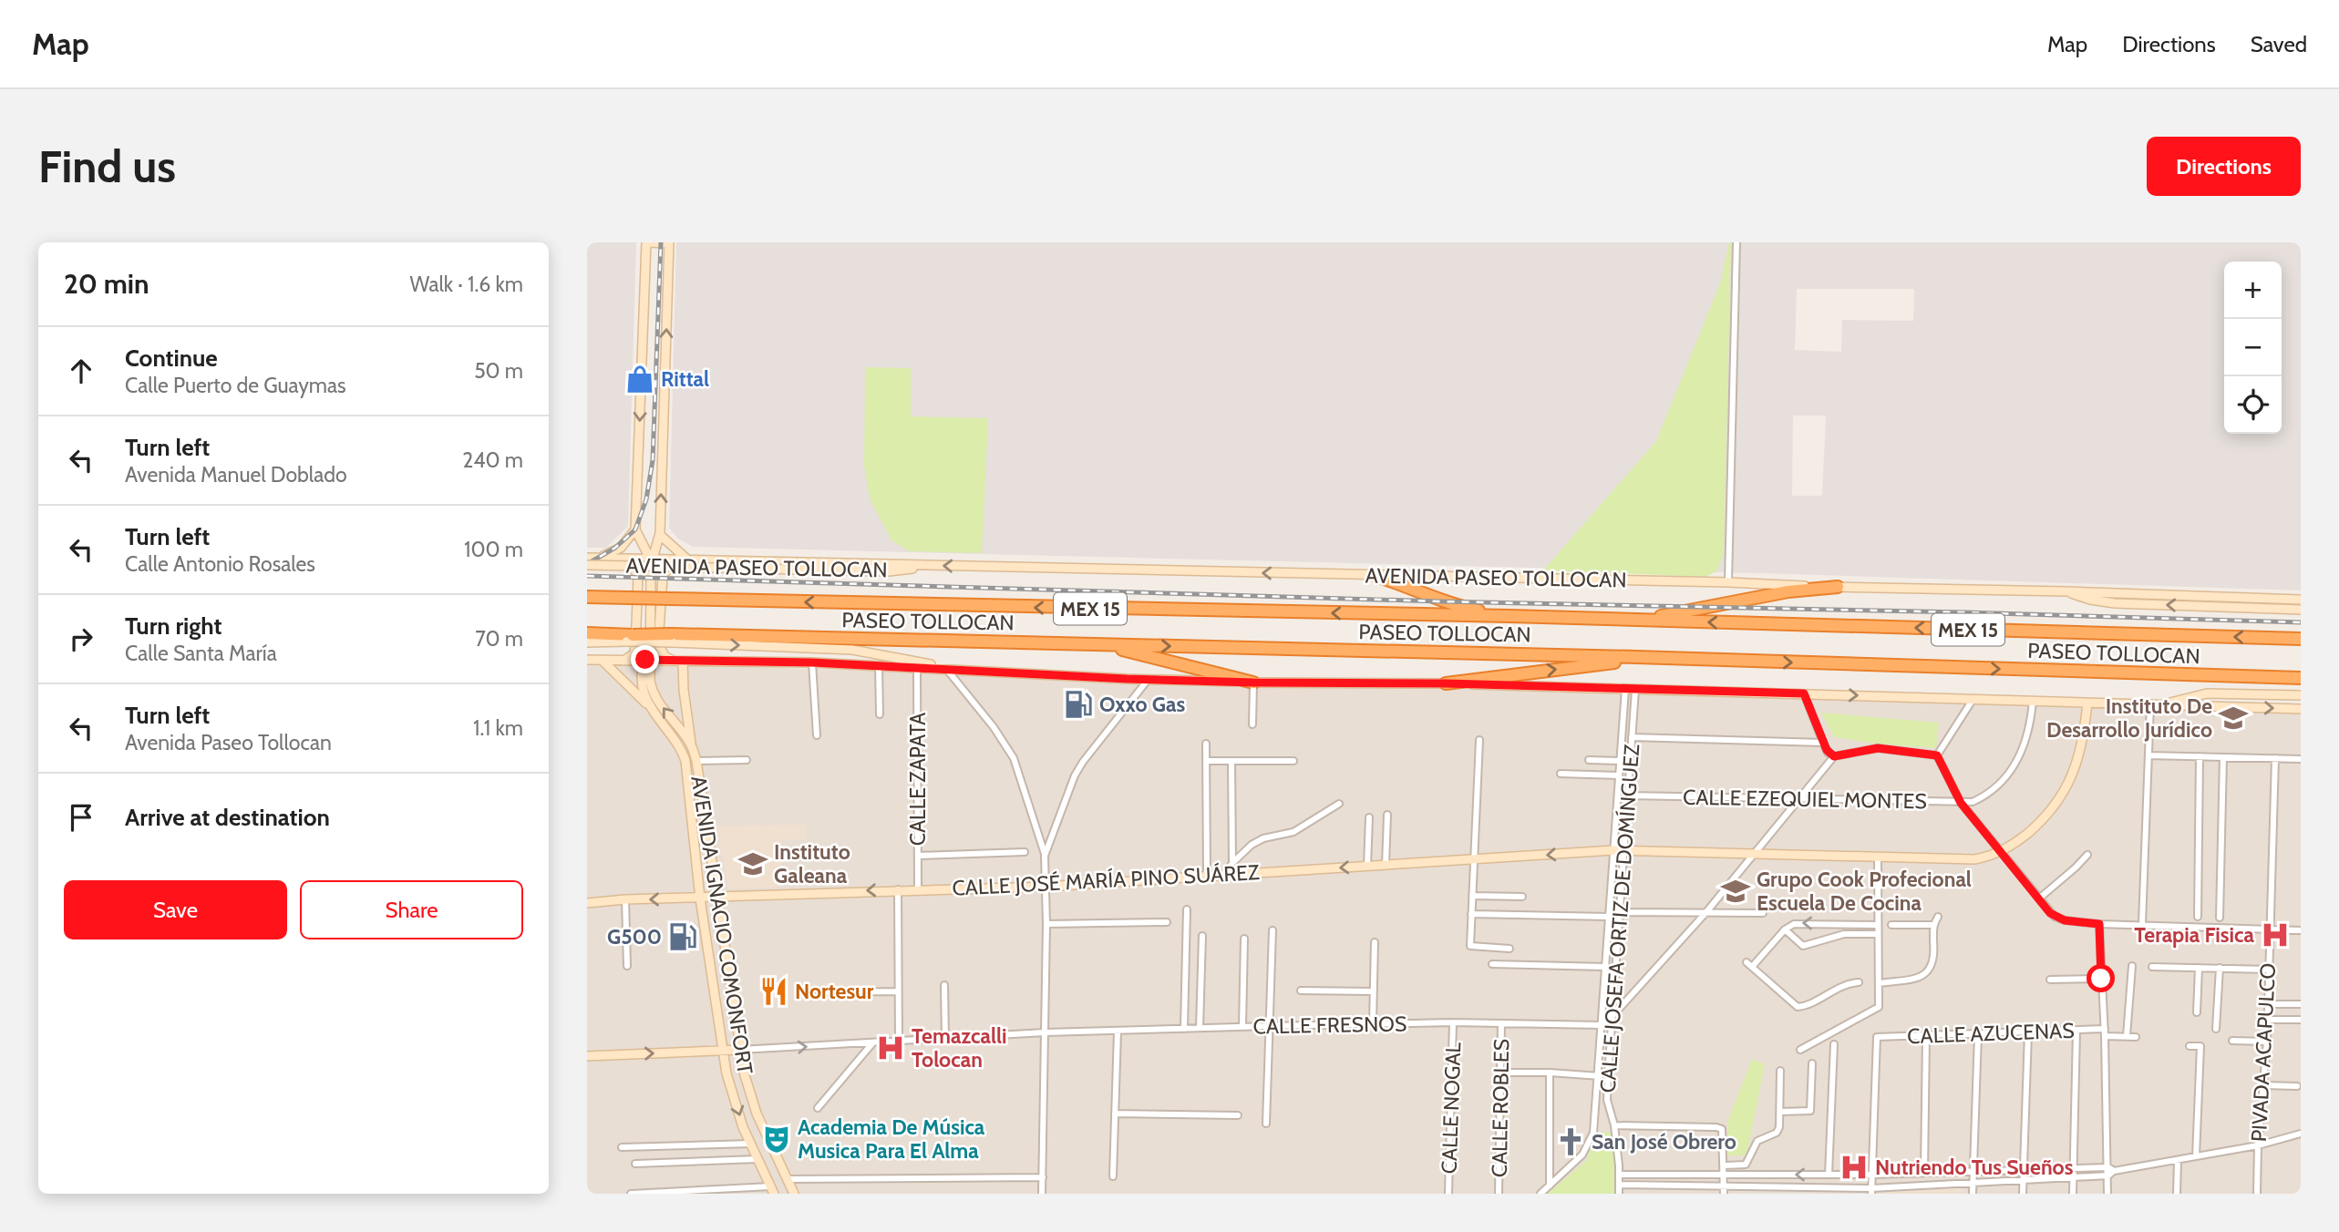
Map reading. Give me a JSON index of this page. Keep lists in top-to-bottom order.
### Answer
{
  "streets": {
    "highway": ["MEX 15", "PASEO TOLLOCAN"],
    "main road": ["AVENIDA PASEO TOLLOCAN", "CALLE JOSÉ MARÍA PINO SUÁREZ", "AVENIDA IGNACIO COMONFORT"],
    "street": [
      "CALLE ZAPATA",
      "CALLE EZEQUIEL MONTES",
      "CALLE JOSEFA ORTIZ DE DOMÍNGUEZ",
      "CALLE FRESNOS",
      "CALLE AZUCENAS",
      "PIVADA ACAPULCO",
      "CALLE NOGAL",
      "CALLE ROBLES"
    ]
  },
  "crossings": [
    ["CALLE ZAPATA", "CALLE JOSÉ MARÍA PINO SUÁREZ"],
    ["CALLE EZEQUIEL MONTES", "CALLE JOSEFA ORTIZ DE DOMÍNGUEZ"],
    ["CALLE JOSÉ MARÍA PINO SUÁREZ", "CALLE JOSEFA ORTIZ DE DOMÍNGUEZ"],
    ["CALLE JOSÉ MARÍA PINO SUÁREZ", "AVENIDA IGNACIO COMONFORT"],
    ["CALLE JOSEFA ORTIZ DE DOMÍNGUEZ", "CALLE FRESNOS"],
    ["AVENIDA IGNACIO COMONFORT", "CALLE FRESNOS"],
    ["CALLE FRESNOS", "CALLE NOGAL"],
    ["CALLE FRESNOS", "CALLE ROBLES"]
  ],
  "one_way": ["CALLE JOSÉ MARÍA PINO SUÁREZ"],
  "places": {
    "shop": ["Rittal"],
    "fuel station": ["Oxxo Gas", "G500"],
    "school or university": ["Instituto De Desarrollo Jurídico", "Instituto Galeana", "Grupo Cook Profecional Escuela De Cocina"],
    "hospital": ["Terapia Fisica", "Temazcalli Tolocan", "Nutriendo Tus Sueños"],
    "restaurant": ["Nortesur"],
    "theatre": ["Academia De Música Musica Para El Alma"],
    "church": ["San José Obrero"]
  },
  "page": {
    "header": "Map",
    "nav": ["Map", "Directions", "Saved"],
    "buttons": [
      "Directions",
      ["Save", "Share"]
    ],
    "title": "Find us",
    "heading": ["20 min", "Walk · 1.6 km"],
    "map_buttons": ["+", "−"],
    "list": [
      ["Continue", "Calle Puerto de Guaymas", "50 m"],
      ["Turn left", "Avenida Manuel Doblado", "240 m"],
      ["Turn left", "Calle Antonio Rosales", "100 m"],
      ["Turn right", "Calle Santa María", "70 m"],
      ["Turn left", "Avenida Paseo Tollocan", "1.1 km"],
      "Arrive at destination"
    ]
  }
}
